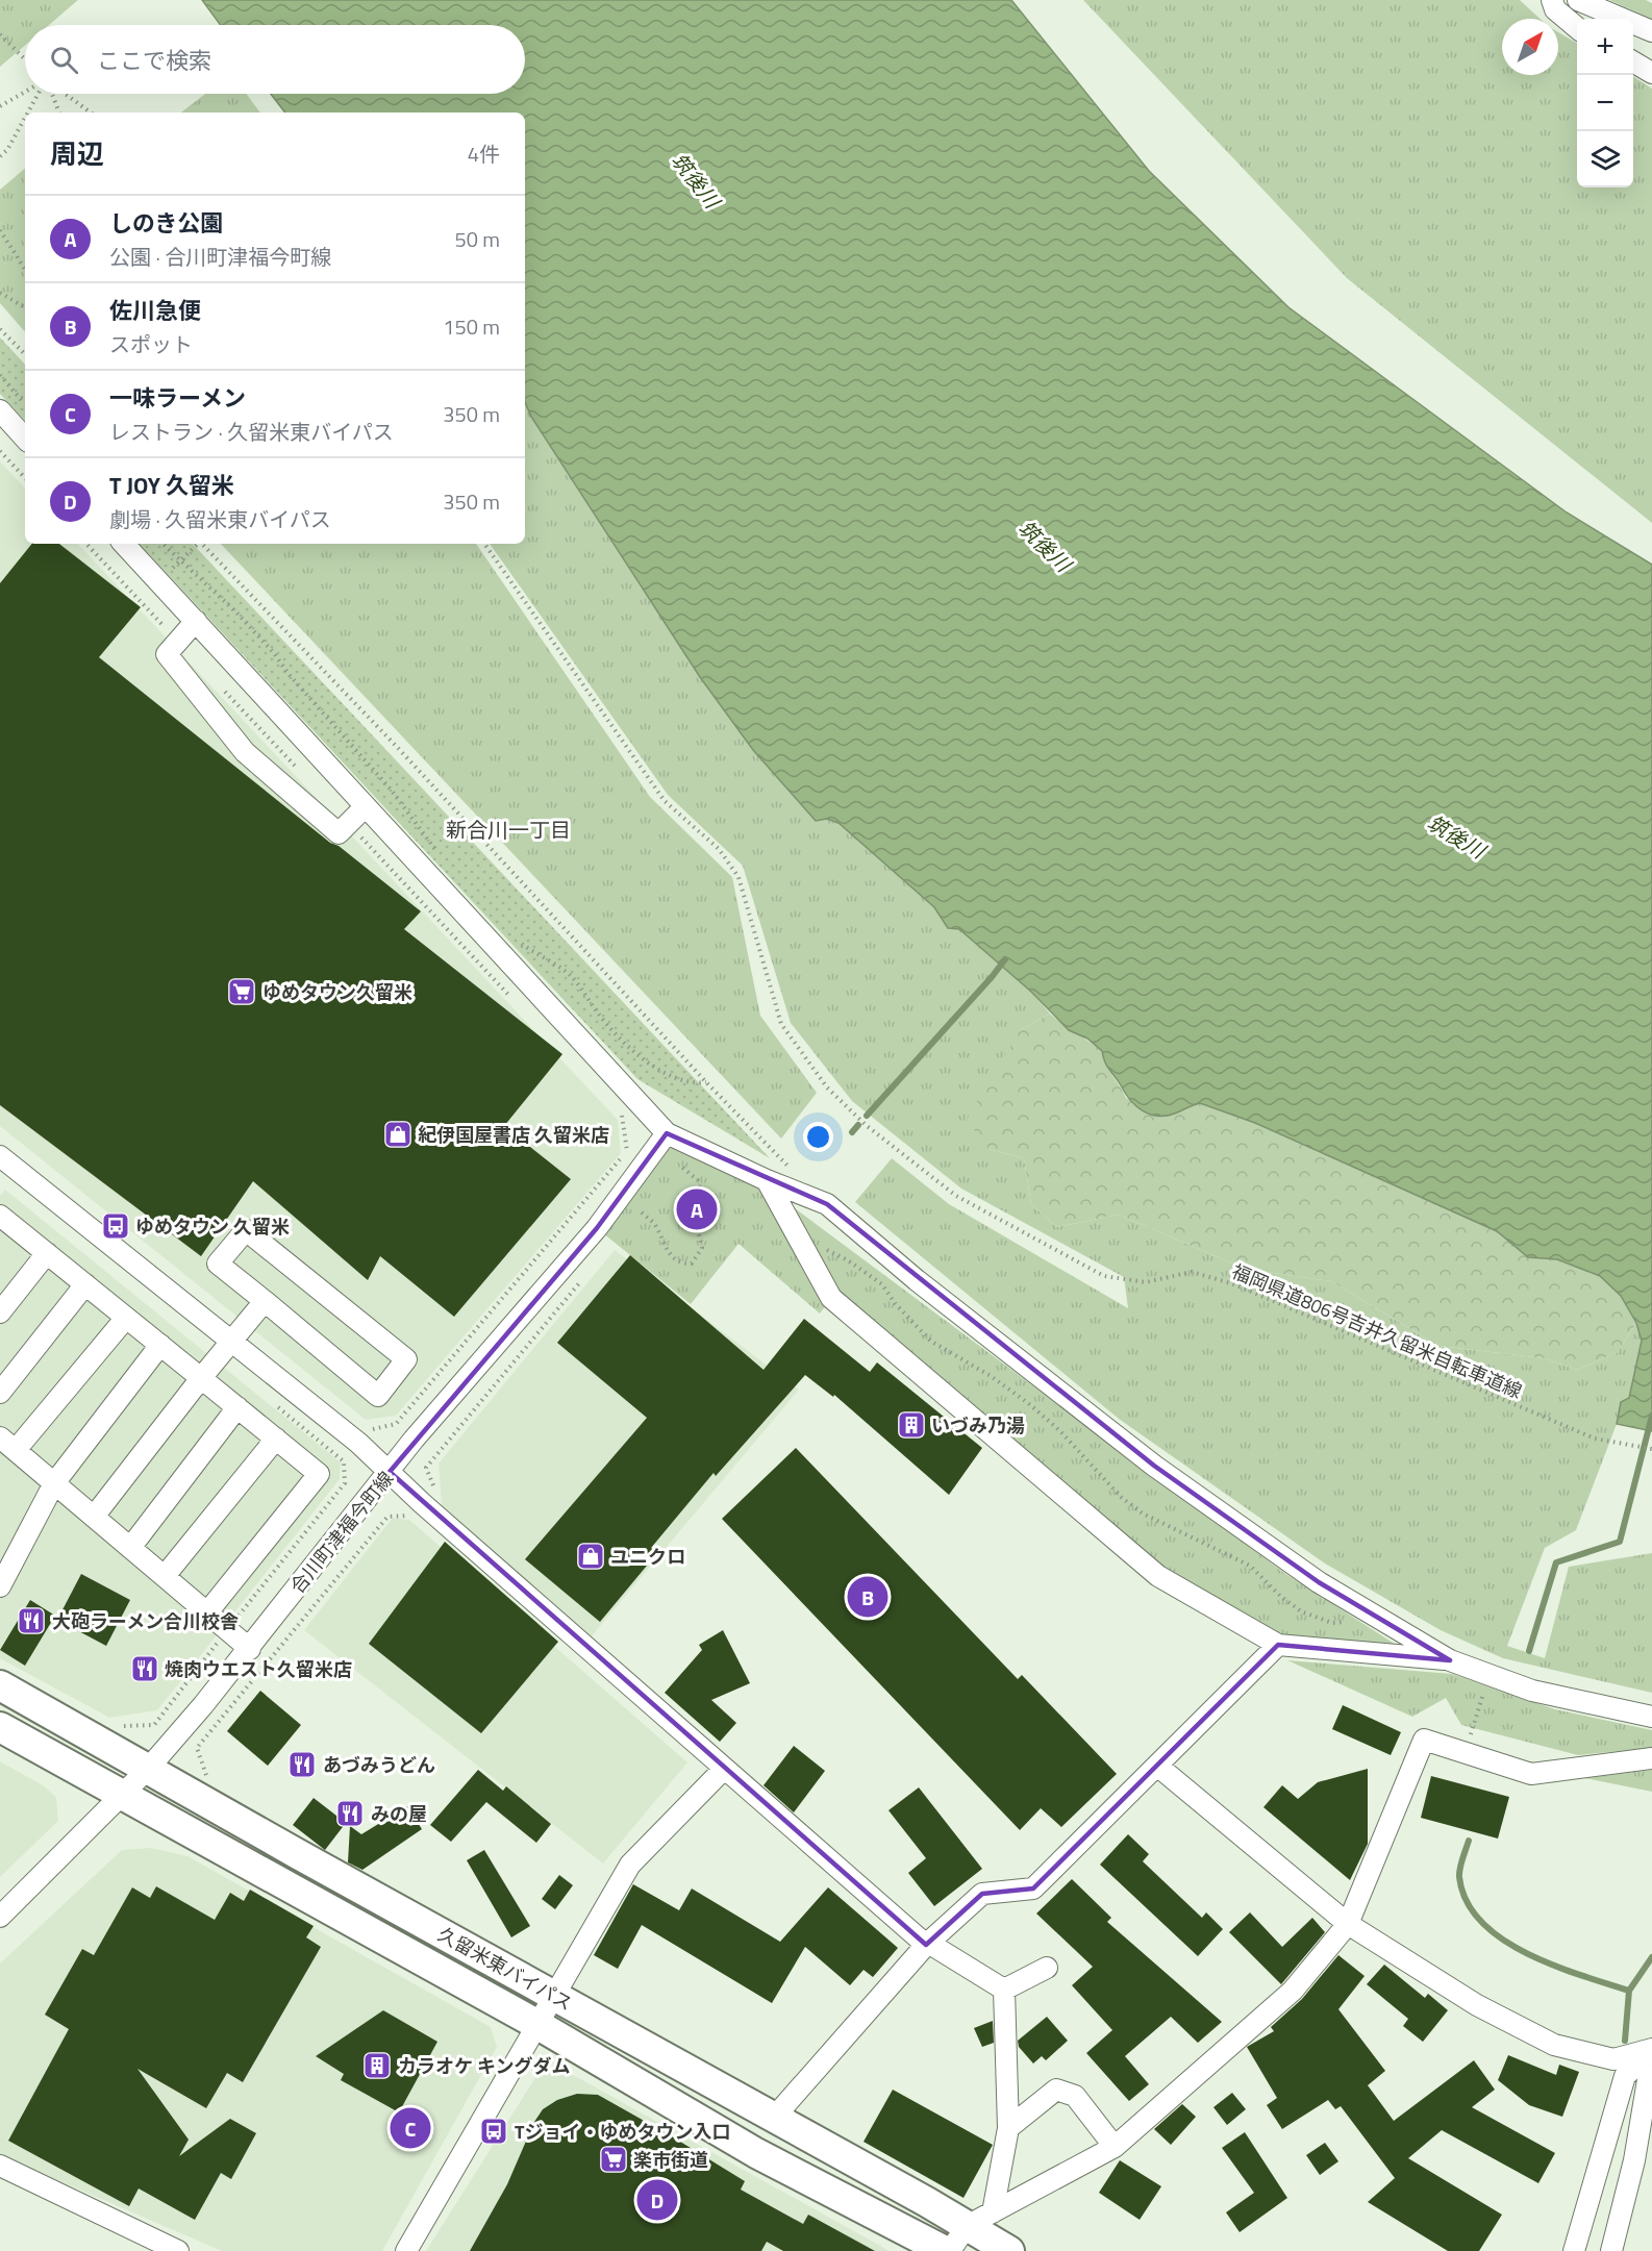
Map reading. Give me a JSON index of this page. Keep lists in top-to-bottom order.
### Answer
{
  "streets": {
    "highway": ["久留米東バイパス"],
    "street": ["合川町津福今町線"],
    "path": ["福岡県道806号吉井久留米自転車道線"]
  },
  "crossings": [
    ["合川町津福今町線", "久留米東バイパス"]
  ],
  "districts": ["新合川一丁目"],
  "water": ["筑後川"],
  "places": {
    "supermarket": ["ゆめタウン久留米", "楽市街道"],
    "shop": ["紀伊国屋書店 久留米店", "ユニクロ"],
    "bus stop": ["ゆめタウン 久留米", "Tジョイ・ゆめタウン入口"],
    "building": ["いづみ乃湯", "カラオケ キングダム"],
    "restaurant": [
      "大砲ラーメン合川校舎",
      "焼肉ウエスト久留米店",
      "あづみうどん",
      "みの屋"
    ]
  },
  "north": "top right",
  "page": {
    "map_buttons": ["+", "−"],
    "search": "ここで検索",
    "heading": ["周辺", "4件"],
    "list": [
      {
        "mark": "A",
        "name": "しのき公園",
        "note": "公園 · 合川町津福今町線",
        "value": "50 m"
      },
      {
        "mark": "B",
        "name": "佐川急便",
        "note": "スポット",
        "value": "150 m"
      },
      {
        "mark": "C",
        "name": "一味ラーメン",
        "note": "レストラン · 久留米東バイパス",
        "value": "350 m"
      },
      {
        "mark": "D",
        "name": "T JOY 久留米",
        "note": "劇場 · 久留米東バイパス",
        "value": "350 m"
      }
    ],
    "pins": [
      "A",
      "B",
      "C",
      "D"
    ]
  }
}
